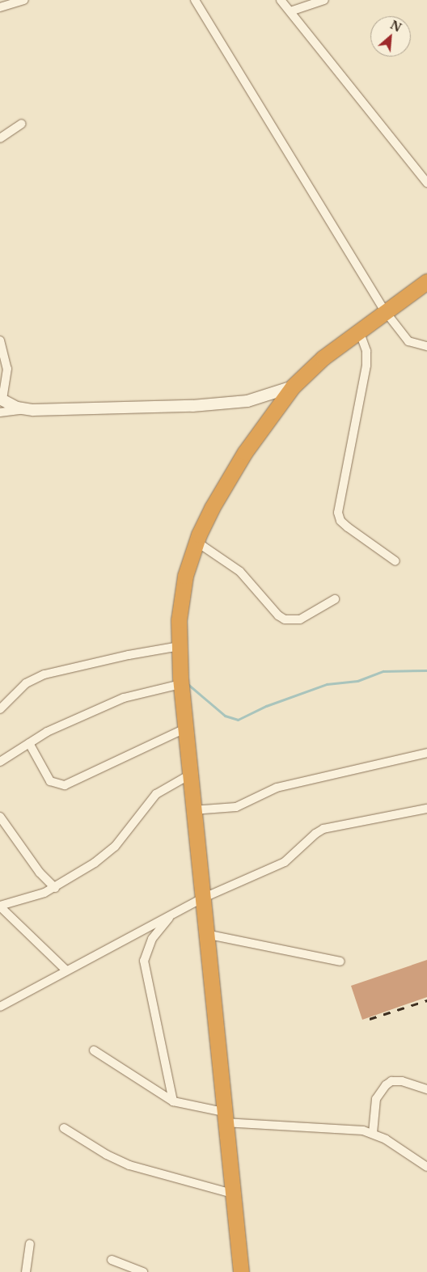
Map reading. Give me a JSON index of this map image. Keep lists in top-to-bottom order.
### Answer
{
  "north": "top right"
}
